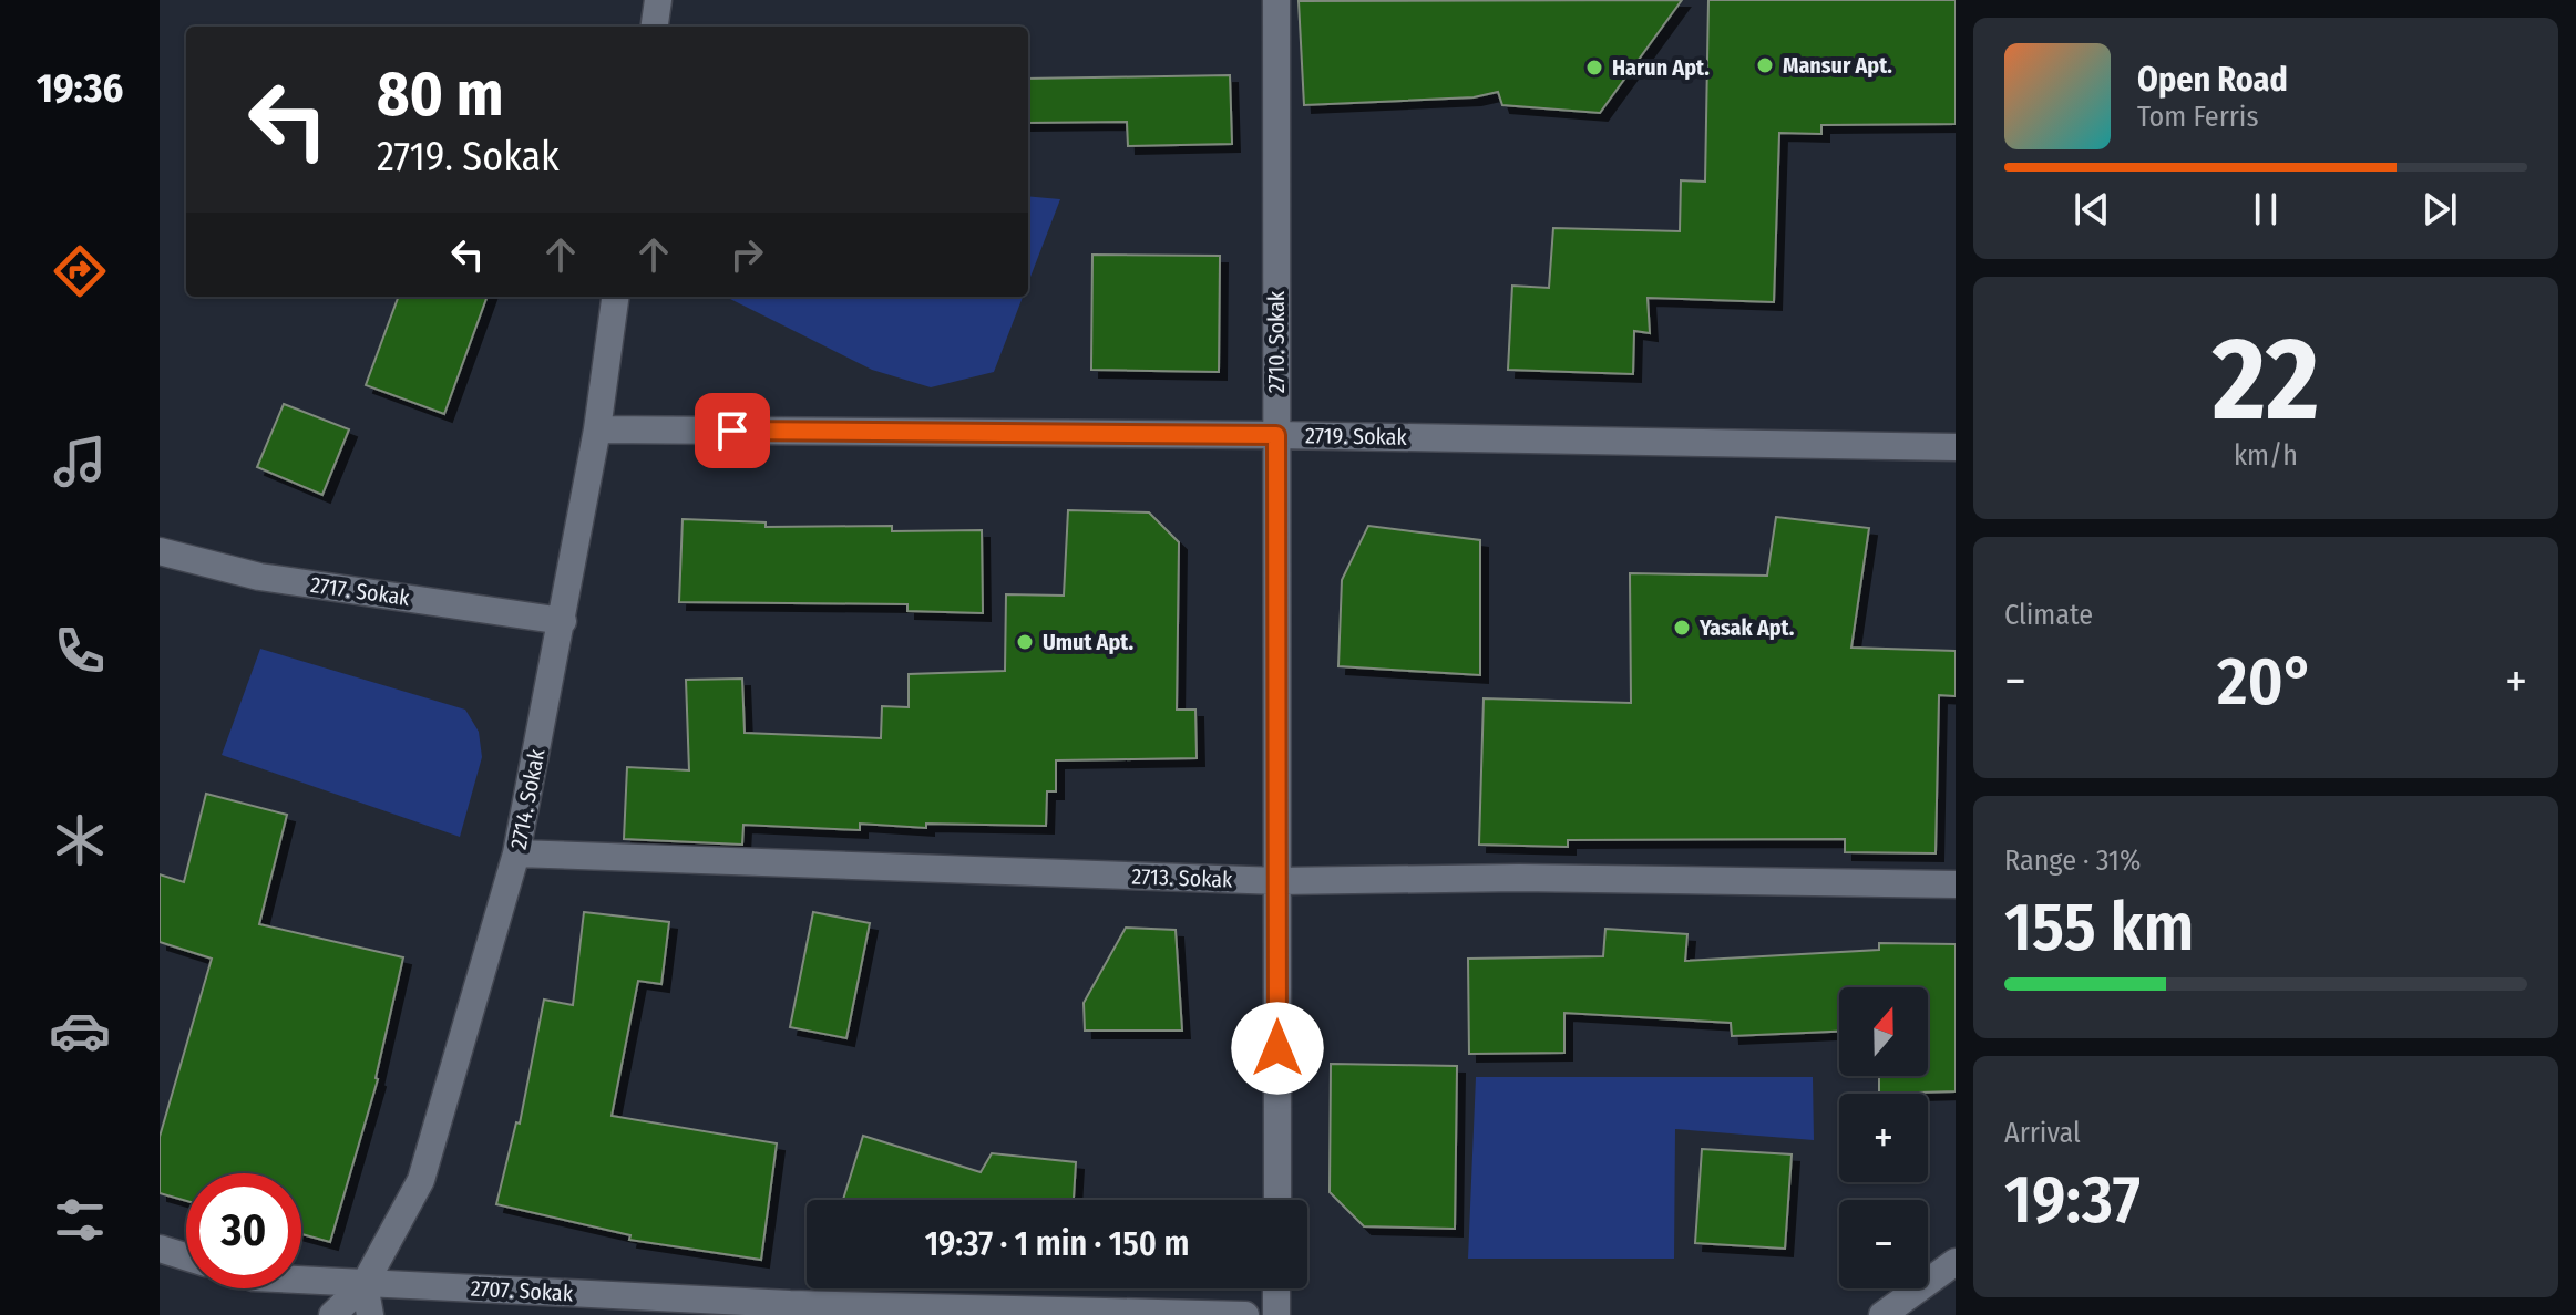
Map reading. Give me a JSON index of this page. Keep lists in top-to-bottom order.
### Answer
{
  "streets": {
    "street": [
      "2710. Sokak",
      "2719. Sokak",
      "2717. Sokak",
      "2714. Sokak",
      "2713. Sokak",
      "2707. Sokak"
    ]
  },
  "crossings": [
    ["2710. Sokak", "2719. Sokak"],
    ["2710. Sokak", "2713. Sokak"],
    ["2719. Sokak", "2714. Sokak"],
    ["2717. Sokak", "2714. Sokak"],
    ["2714. Sokak", "2713. Sokak"],
    ["2714. Sokak", "2707. Sokak"]
  ],
  "places": [
    "Mansur Apt.",
    "Harun Apt.",
    "Yasak Apt.",
    "Umut Apt."
  ],
  "north": "top",
  "page": {
    "tabs": "19:36",
    "turn": ["80 m", "2719. Sokak"],
    "song": ["Open Road", "Tom Ferris"],
    "tile": [
      ["22", "km/h"],
      "Climate",
      ["Range · 31%", "155 km"],
      ["Arrival", "19:37"]
    ],
    "heat": ["−", "20°", "+"],
    "map_buttons": ["+", "−"],
    "limit": "30",
    "trip": "19:37 · 1 min · 150 m"
  }
}
